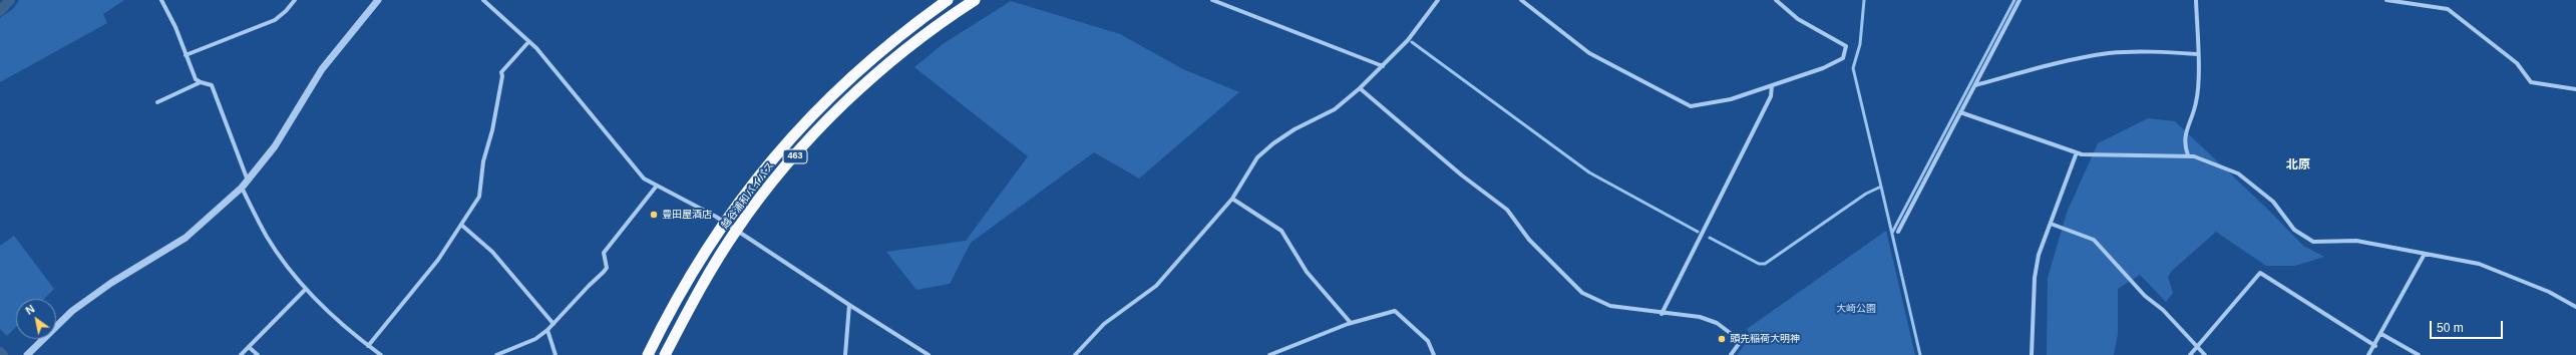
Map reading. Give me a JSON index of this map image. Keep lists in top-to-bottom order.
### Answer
{
  "streets": {
    "highway": ["463", "越谷浦和バイパス"]
  },
  "districts": ["北原"],
  "parks": ["大崎公園"],
  "places": ["豊田屋酒店", "頭先稲荷大明神"],
  "scale_bar": "50 m",
  "north": "top left"
}
